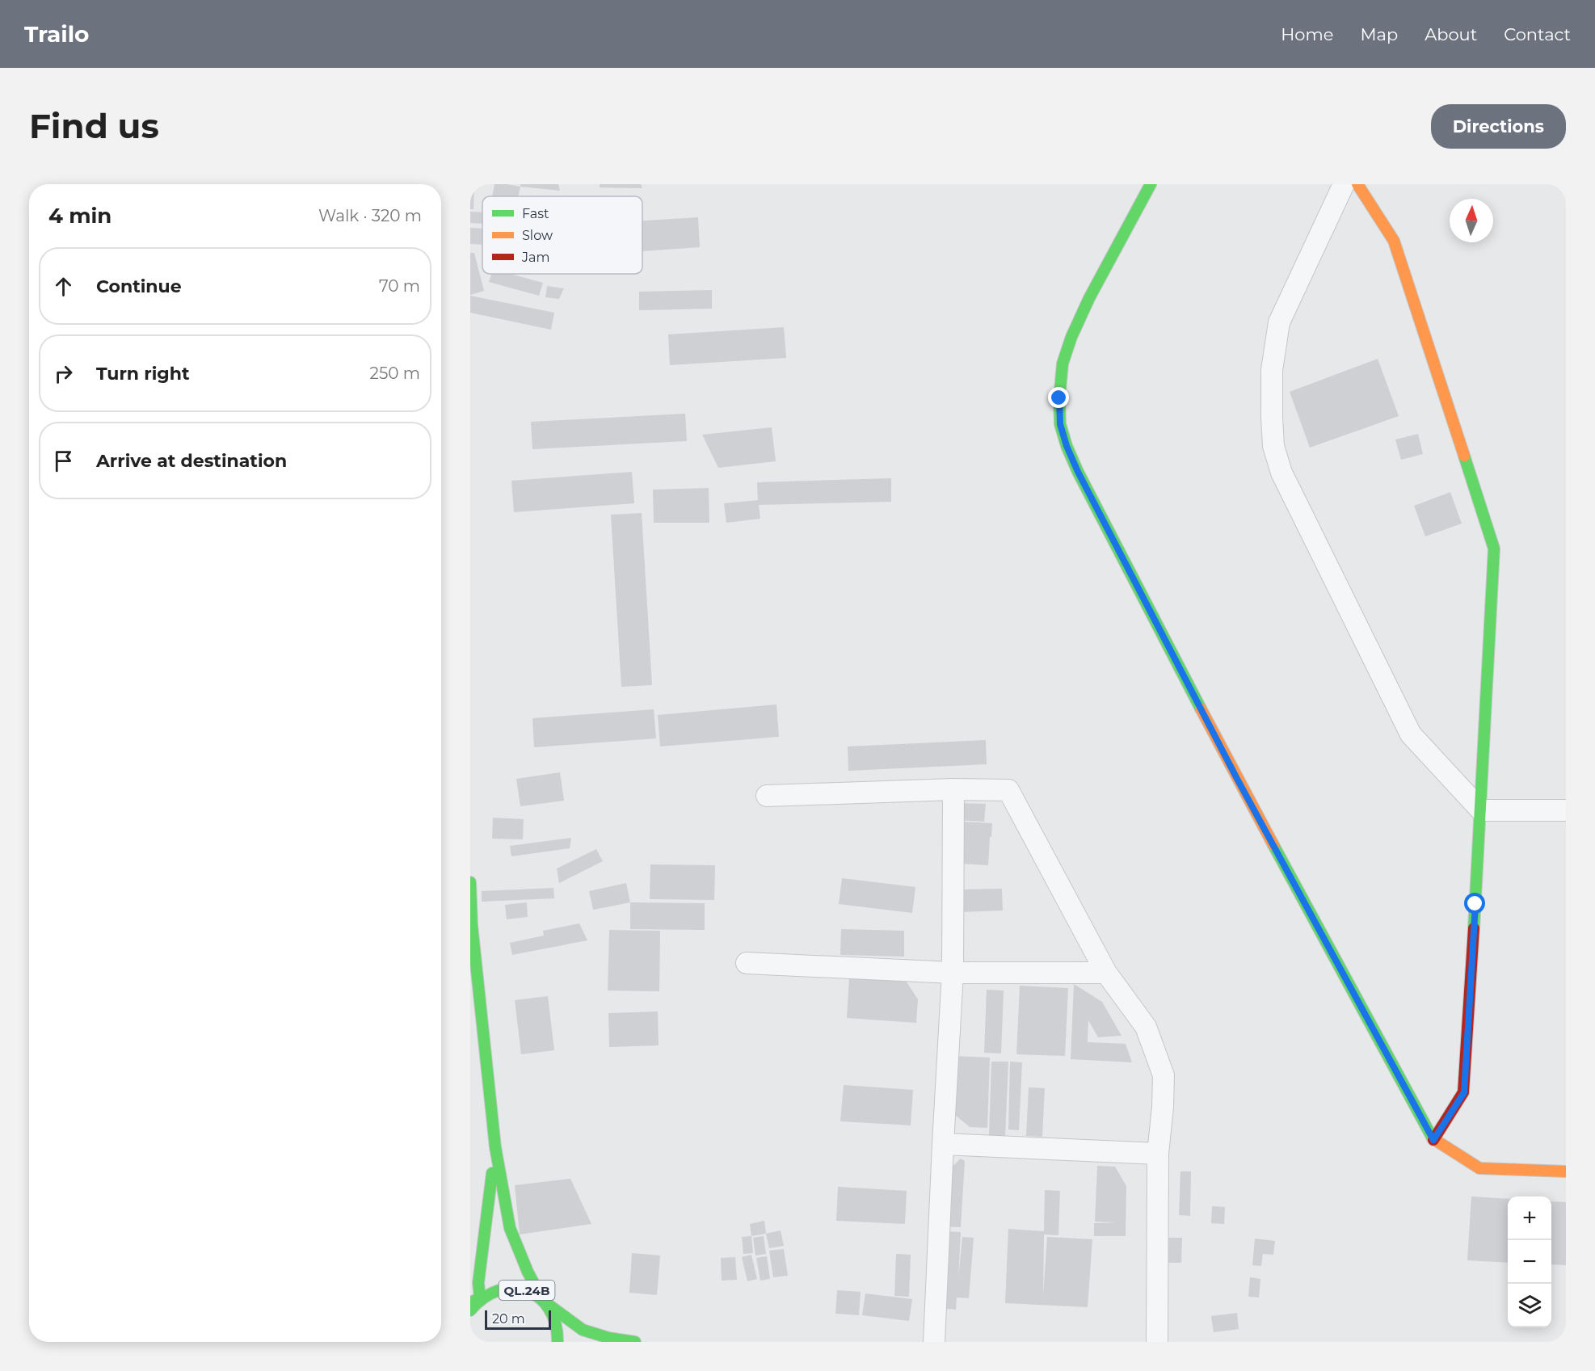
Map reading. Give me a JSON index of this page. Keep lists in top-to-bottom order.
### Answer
{
  "streets": {
    "street": ["QL.24B"]
  },
  "legend": ["Fast", "Slow", "Jam"],
  "scale_bar": "20 m",
  "north": "top",
  "page": {
    "header": "Trailo",
    "nav": [
      "Home",
      "Map",
      "About",
      "Contact"
    ],
    "buttons": "Directions",
    "title": "Find us",
    "heading": ["4 min", "Walk · 320 m"],
    "list": [
      ["Continue", "70 m"],
      ["Turn right", "250 m"],
      "Arrive at destination"
    ],
    "map_buttons": ["+", "−"],
    "scale": "20 m"
  }
}
